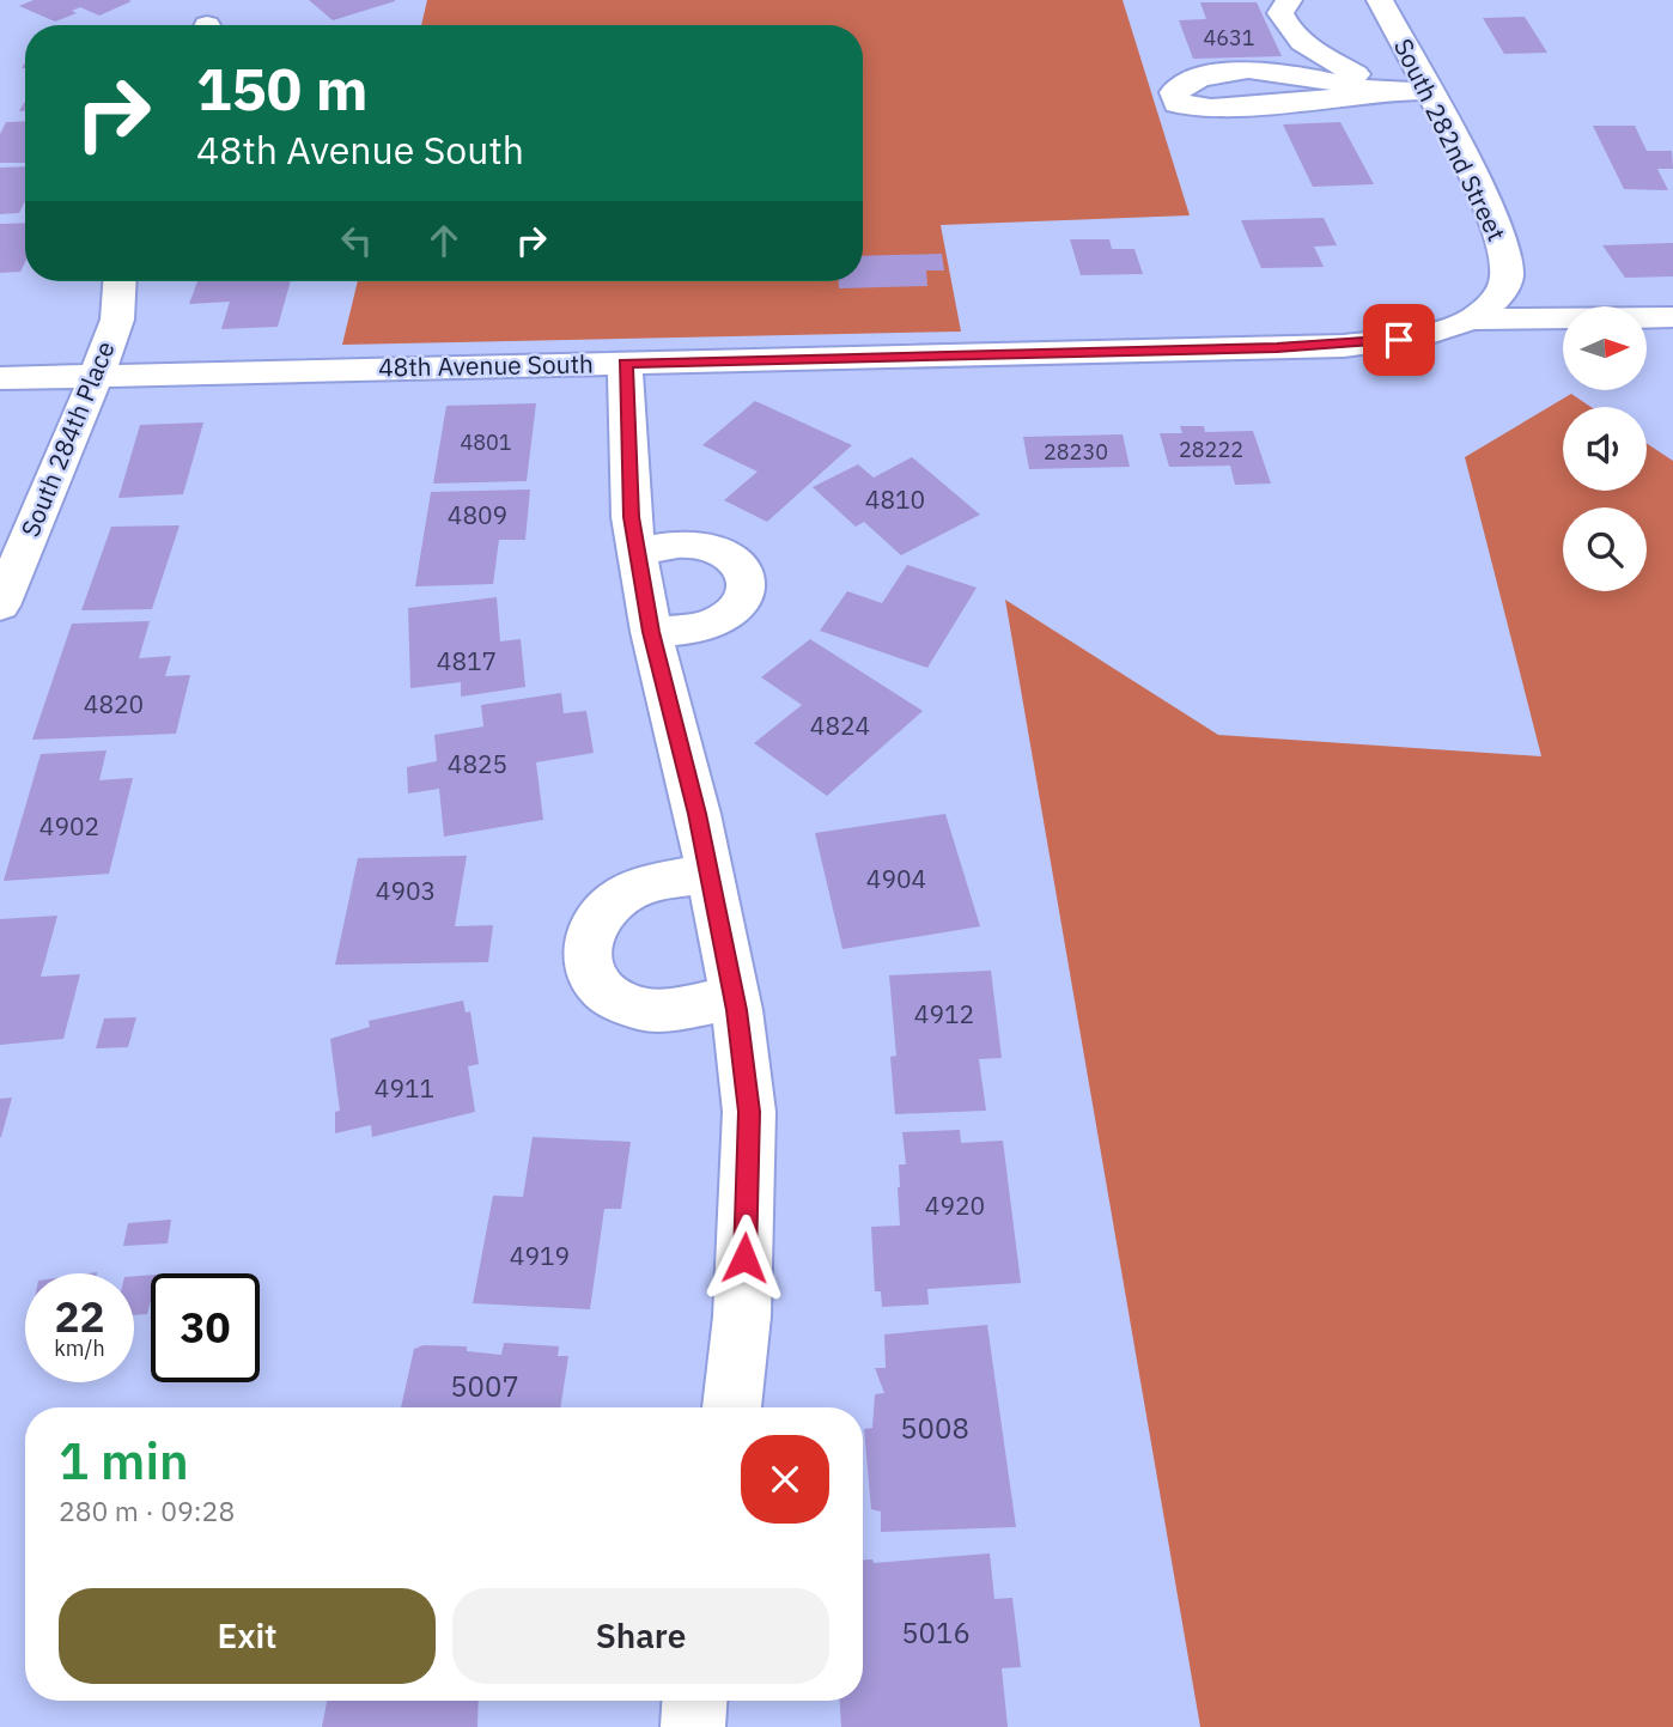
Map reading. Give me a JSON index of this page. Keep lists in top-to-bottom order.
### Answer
{
  "streets": {
    "street": ["South 282nd Street", "48th Avenue South", "South 284th Place"]
  },
  "crossings": [
    ["South 282nd Street", "48th Avenue South"],
    ["48th Avenue South", "South 284th Place"]
  ],
  "house_numbers": [
    "4631",
    "4801",
    "28222",
    "28230",
    "4810",
    "4809",
    "4817",
    "4820",
    "4824",
    "4825",
    "4902",
    "4904",
    "4903",
    "4912",
    "4911",
    "4920",
    "4919",
    "5007",
    "5008",
    "5016"
  ],
  "north": "right",
  "page": {
    "turn": ["150 m", "48th Avenue South"],
    "speed": "22 km/h",
    "limit": "30",
    "heading": ["1 min", "280 m · 09:28"],
    "buttons": ["Exit", "Share"]
  }
}
